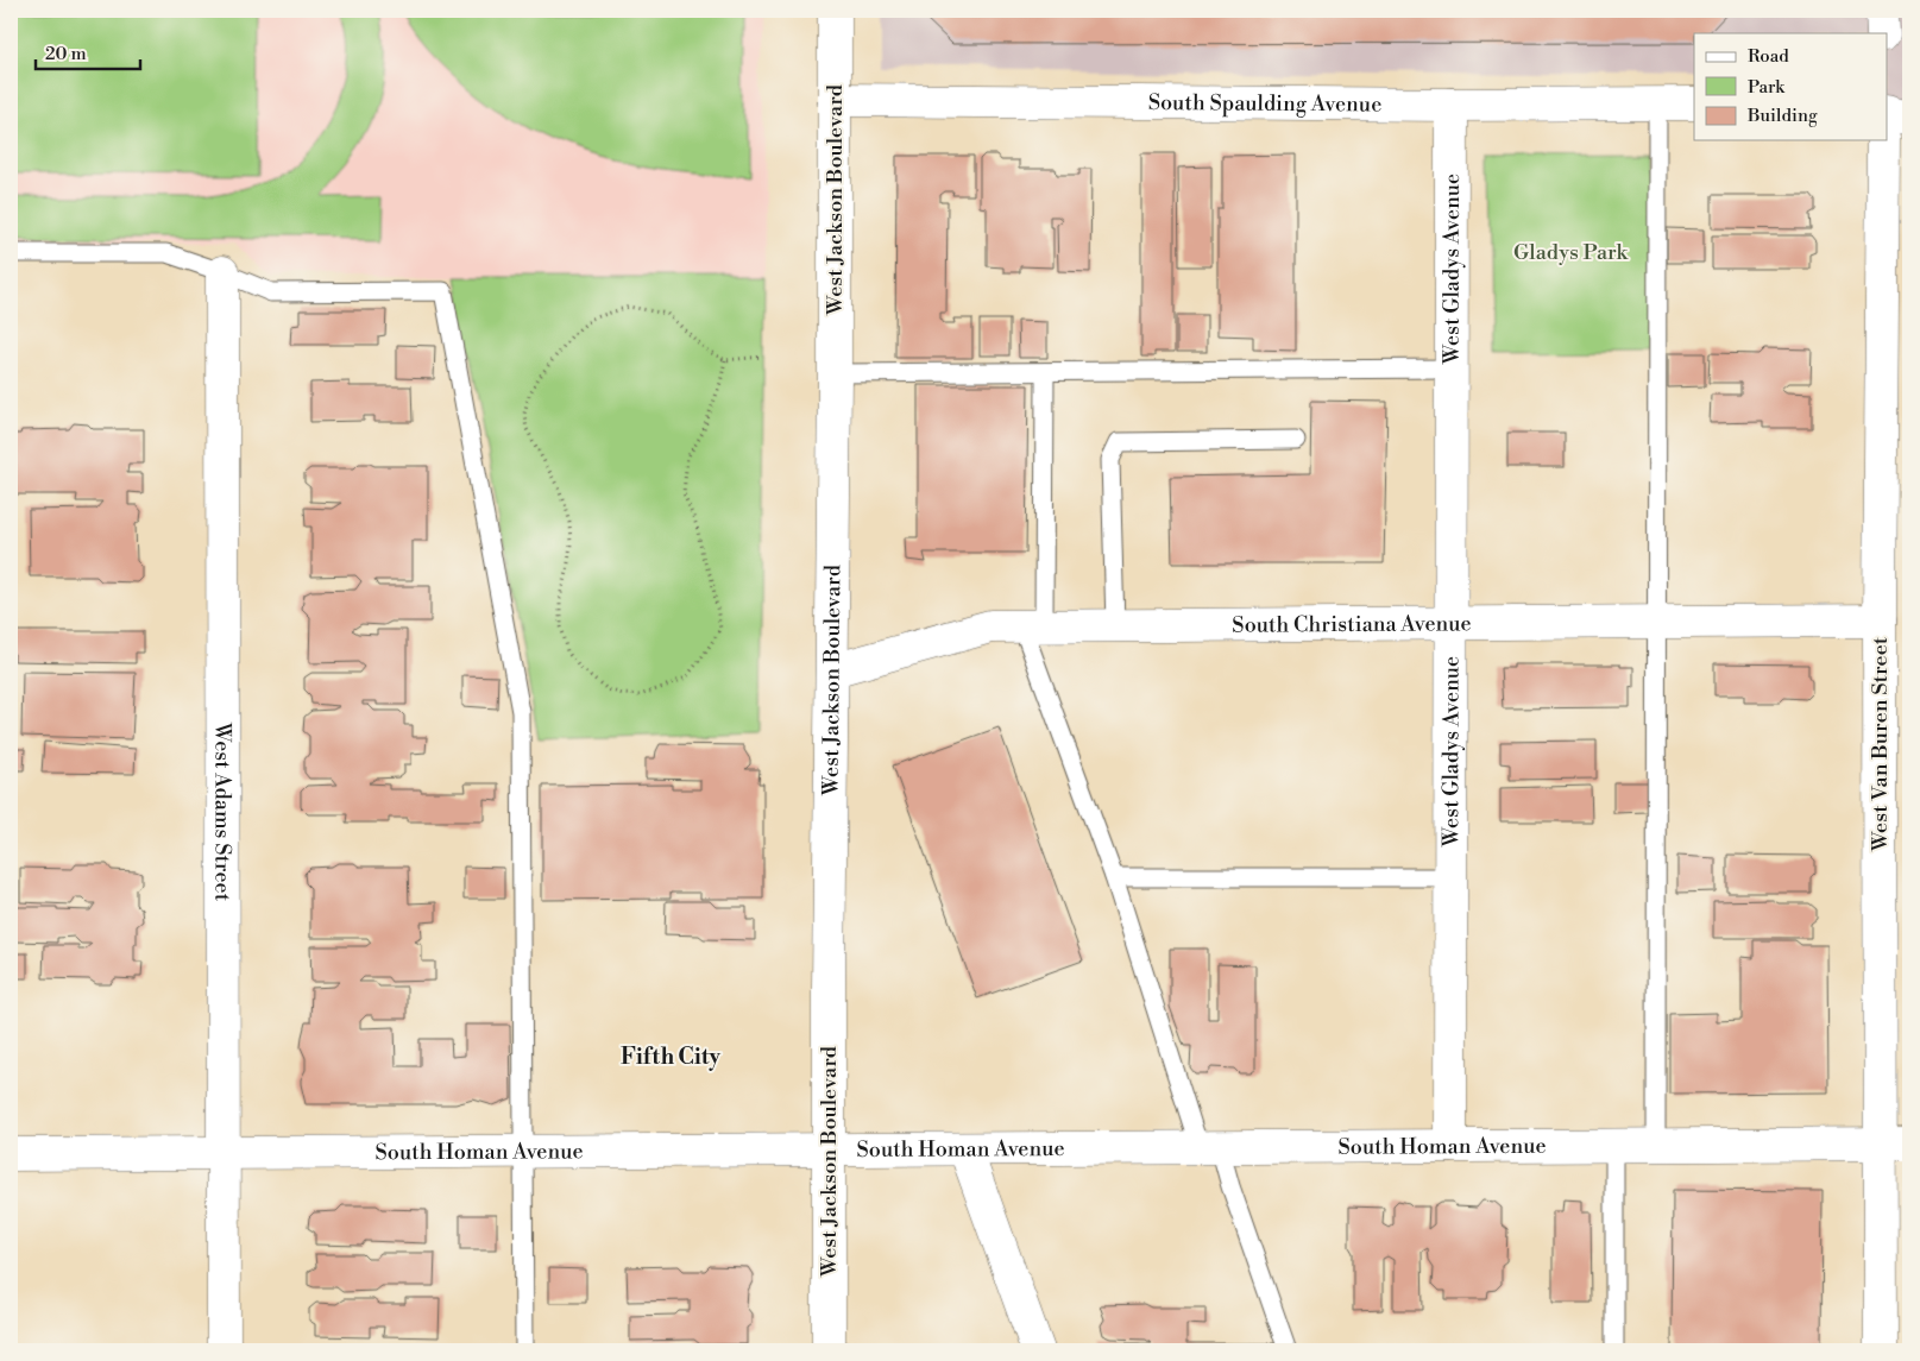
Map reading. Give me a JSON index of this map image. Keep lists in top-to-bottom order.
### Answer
{
  "streets": {
    "street": [
      "South Spaulding Avenue",
      "West Jackson Boulevard",
      "West Gladys Avenue",
      "South Christiana Avenue",
      "West Van Buren Street",
      "West Adams Street",
      "South Homan Avenue"
    ]
  },
  "crossings": [
    ["South Spaulding Avenue", "West Jackson Boulevard"],
    ["South Spaulding Avenue", "West Gladys Avenue"],
    ["West Jackson Boulevard", "South Christiana Avenue"],
    ["West Jackson Boulevard", "South Homan Avenue"],
    ["West Gladys Avenue", "South Christiana Avenue"],
    ["West Gladys Avenue", "South Homan Avenue"],
    ["South Christiana Avenue", "West Van Buren Street"],
    ["West Van Buren Street", "South Homan Avenue"],
    ["West Adams Street", "South Homan Avenue"]
  ],
  "districts": ["Fifth City"],
  "parks": ["Gladys Park"],
  "legend": ["Road", "Park", "Building"],
  "scale_bar": "20 m"
}
